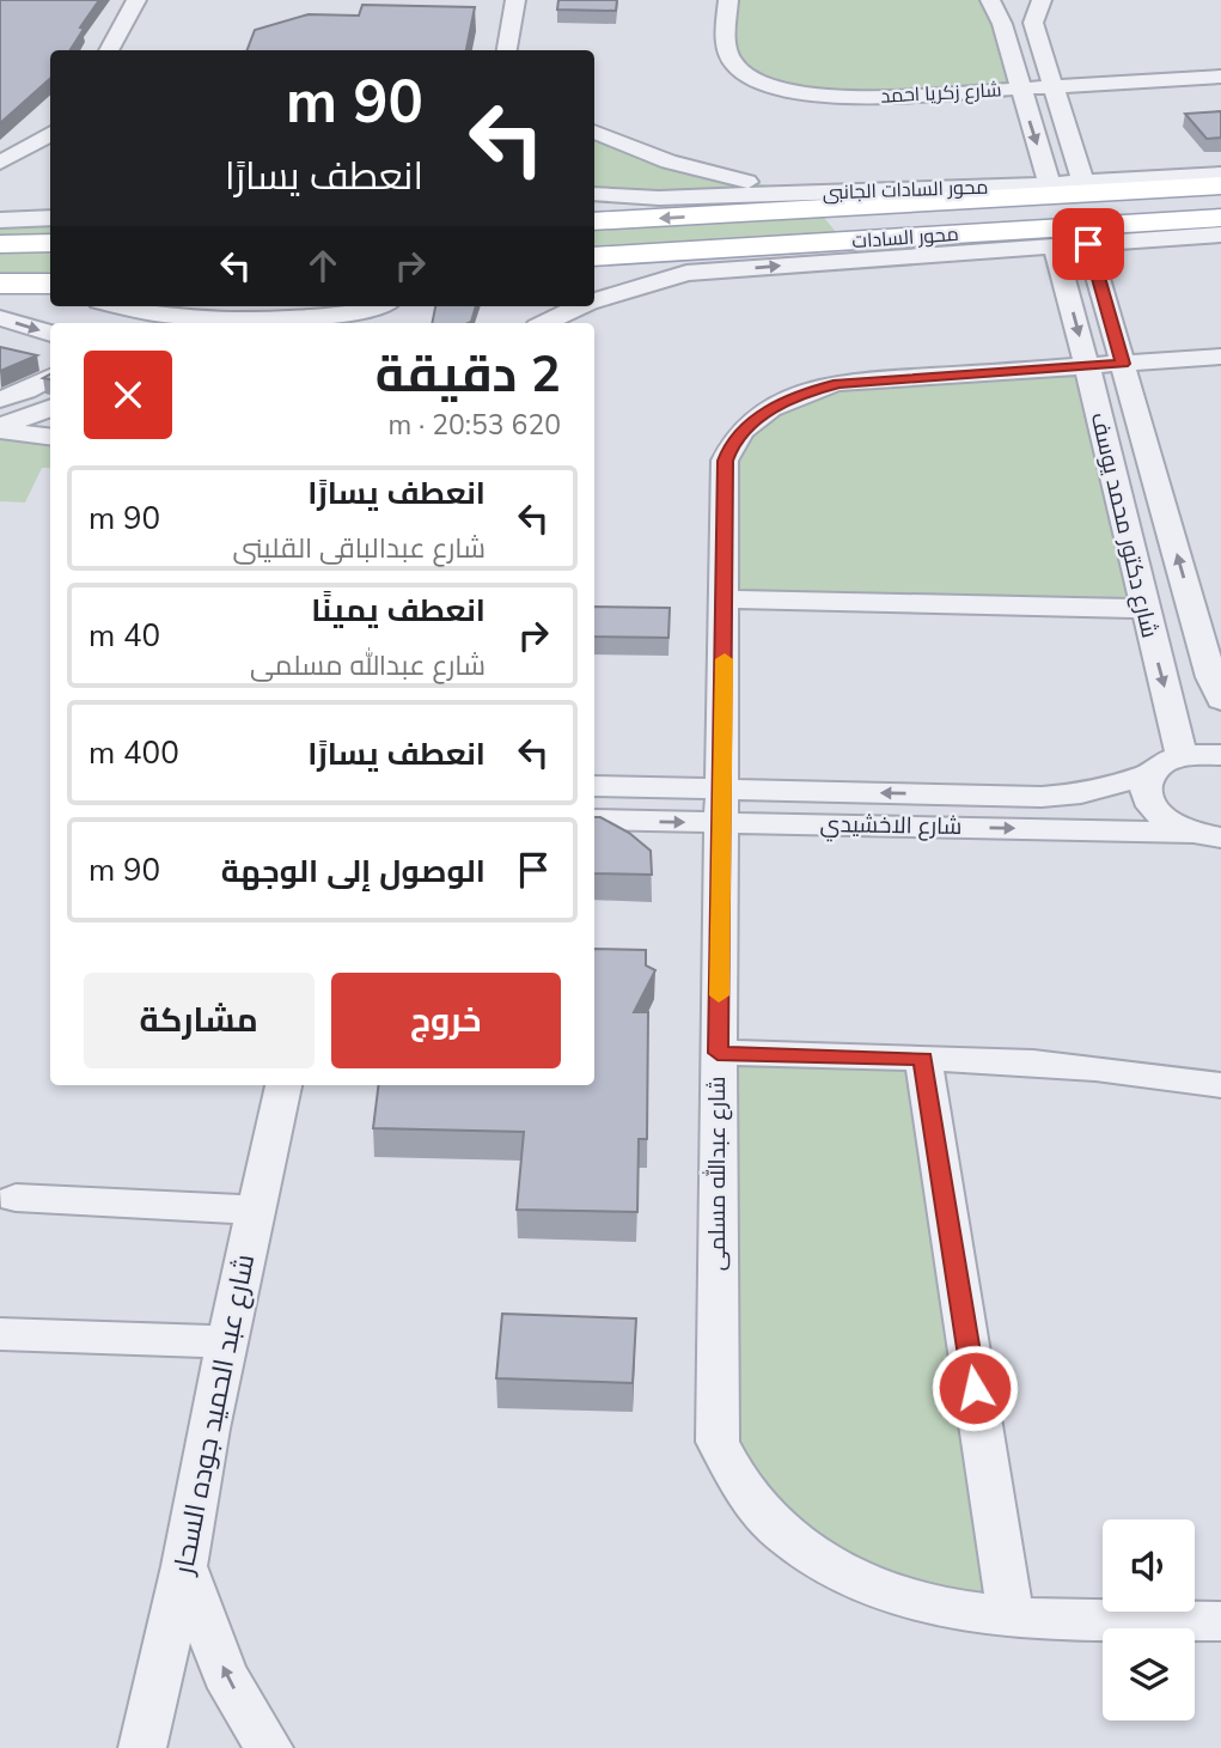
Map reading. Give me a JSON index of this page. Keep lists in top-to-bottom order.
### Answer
{
  "streets": {
    "main road": ["محور السادات"],
    "street": [
      "شارع زكريا احمد",
      "محور السادات الجانبى",
      "شارع دكتور محمد يوسف",
      "شارع الاخشيدي",
      "شارع عبدالله مسلمى",
      "شارع عبد الحميد جوده السحار"
    ]
  },
  "crossings": [
    ["محور السادات الجانبى", "محور السادات"],
    ["شارع دكتور محمد يوسف", "شارع الاخشيدي"],
    ["شارع دكتور محمد يوسف", "شارع عبدالله مسلمى"],
    ["شارع الاخشيدي", "شارع عبدالله مسلمى"]
  ],
  "page": {
    "turn": ["90 m", "انعطف يسارًا"],
    "heading": ["2 دقيقة", "620 m · 20:53"],
    "list": [
      {
        "name": "انعطف يسارًا",
        "note": "شارع عبدالباقى القلينى",
        "value": "90 m"
      },
      {
        "name": "انعطف يمينًا",
        "note": "شارع عبدالله مسلمى",
        "value": "40 m"
      },
      {
        "name": "انعطف يسارًا",
        "value": "400 m"
      },
      {
        "name": "الوصول إلى الوجهة",
        "value": "90 m"
      }
    ],
    "buttons": ["خروج", "مشاركة"]
  }
}
